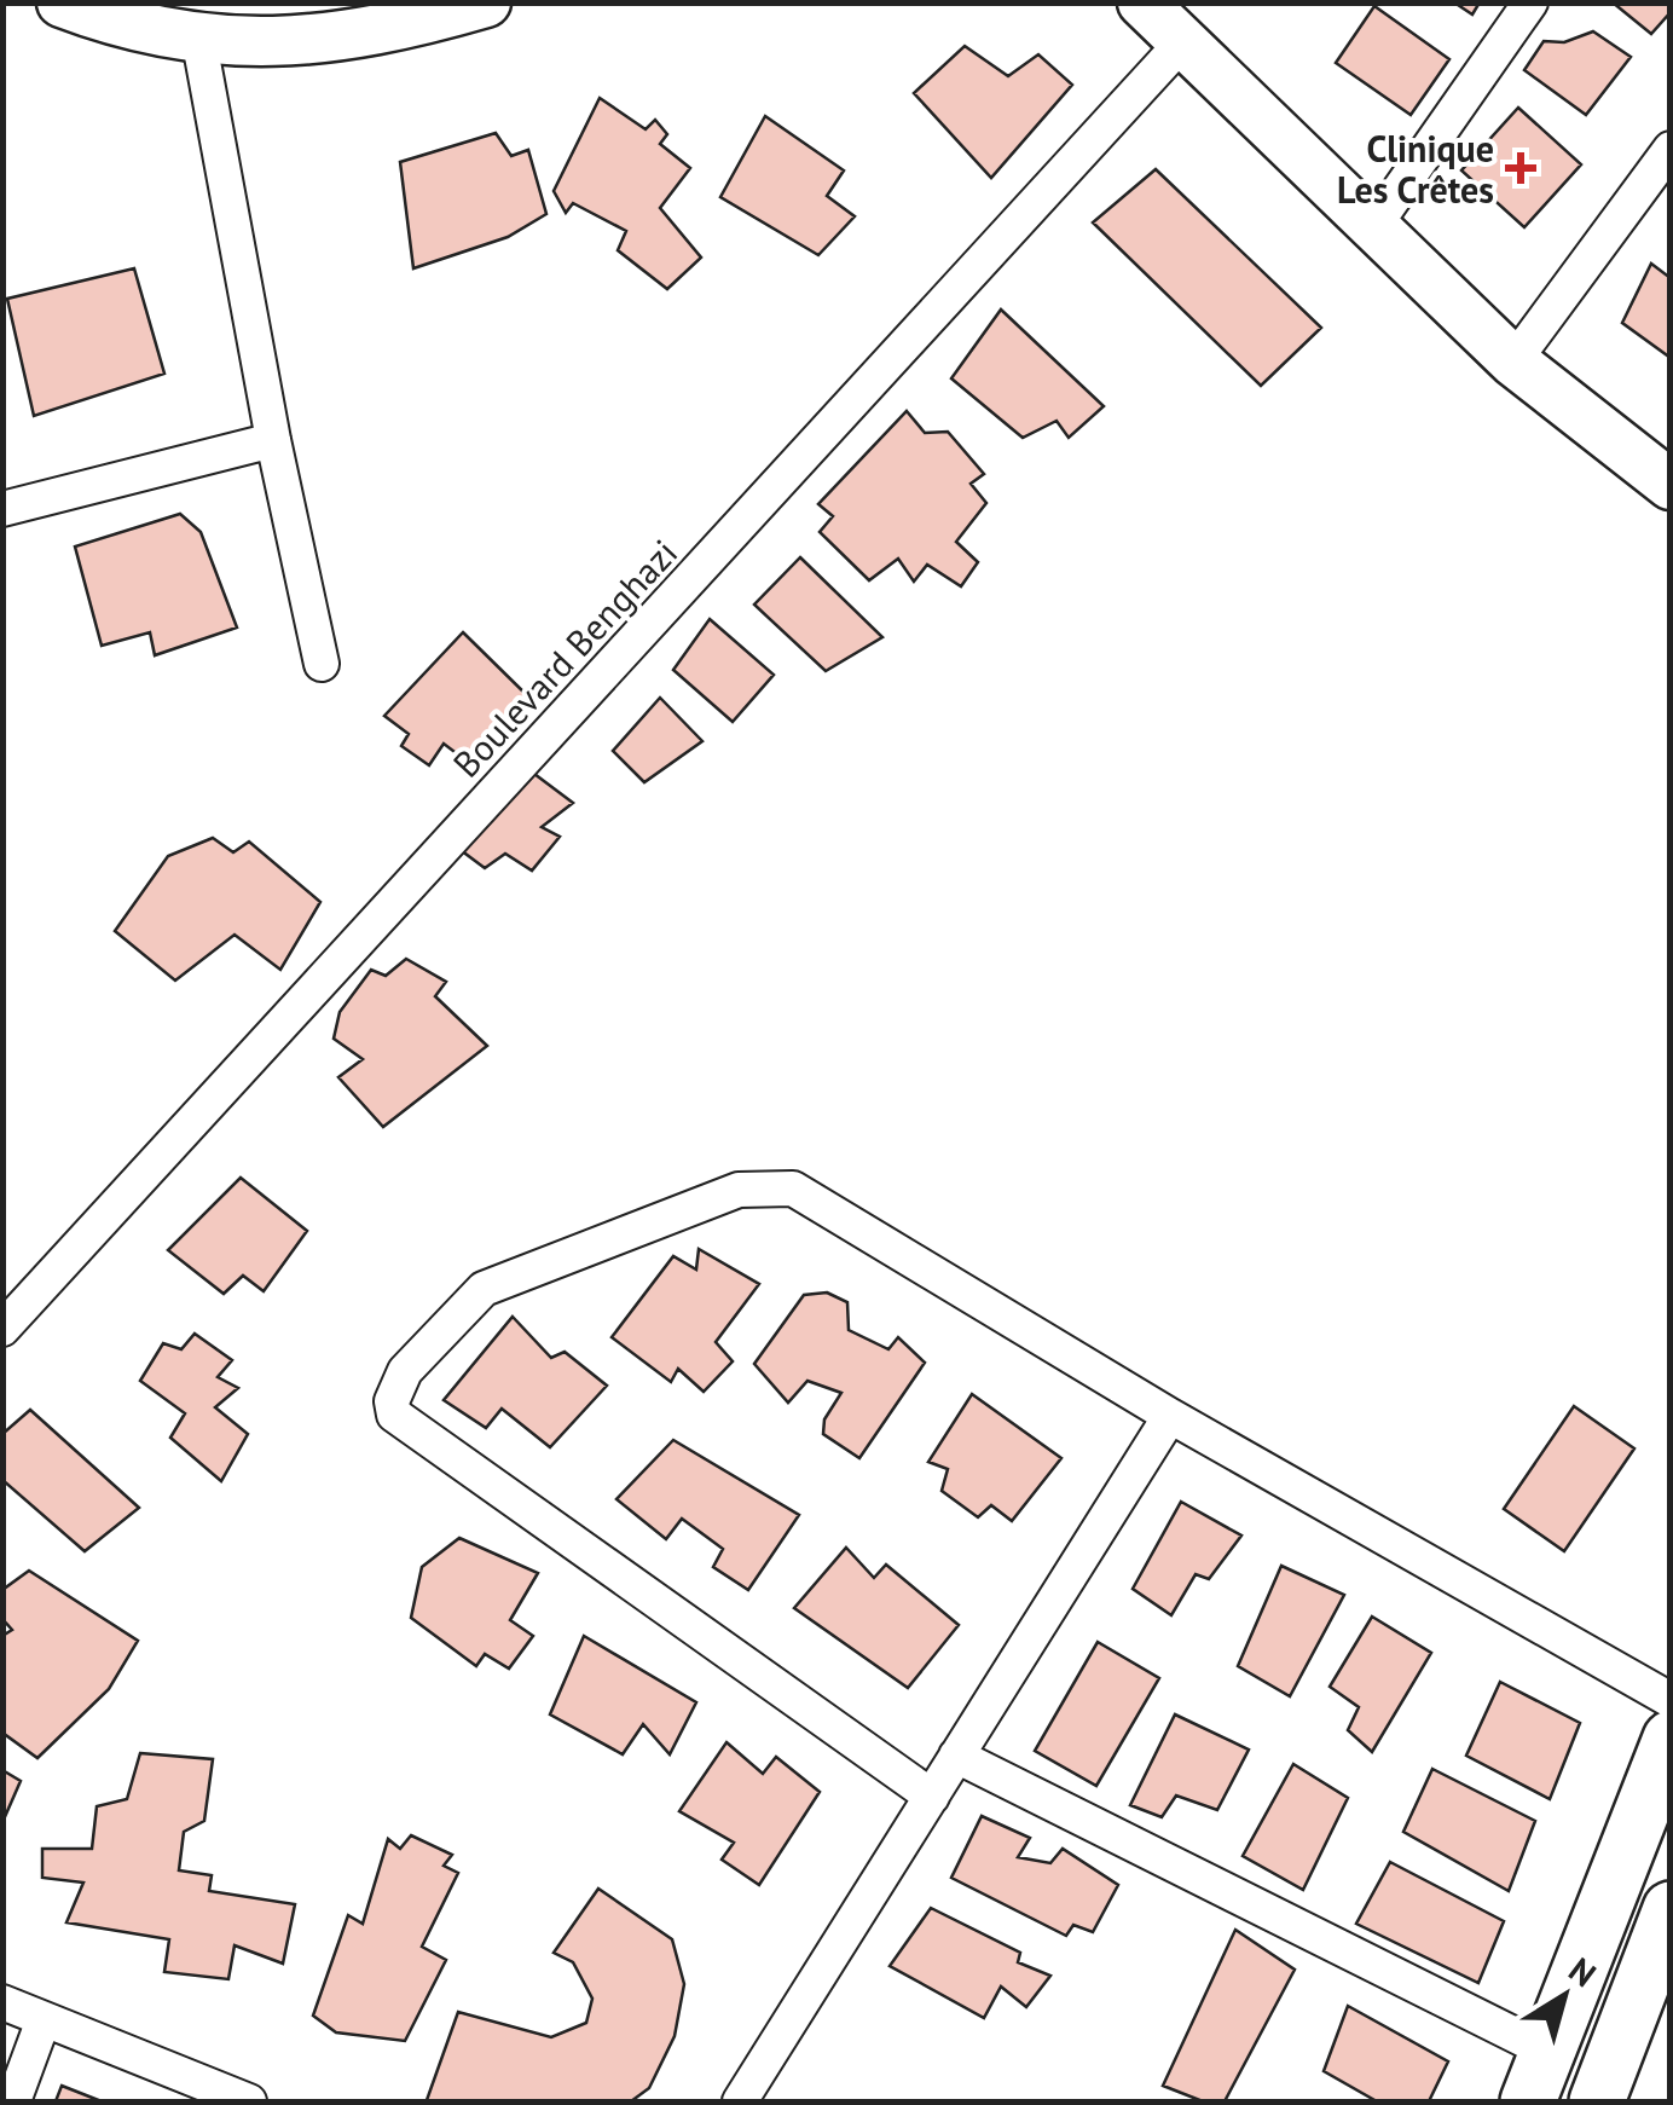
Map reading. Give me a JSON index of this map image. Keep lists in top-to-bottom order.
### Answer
{
  "streets": {
    "street": ["Boulevard Benghazi"]
  },
  "places": {
    "health": ["Clinique Les Crêtes"]
  },
  "north": "top right"
}
